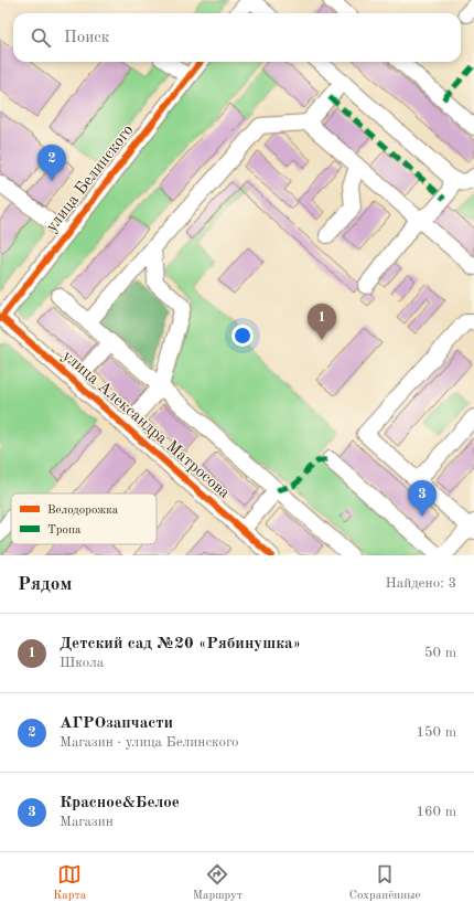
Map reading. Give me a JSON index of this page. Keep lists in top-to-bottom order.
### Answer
{
  "streets": {
    "street": ["улица Белинского", "улица Александра Матросова"]
  },
  "crossings": [
    ["улица Белинского", "улица Александра Матросова"]
  ],
  "legend": ["Велодорожка", "Тропа"],
  "page": {
    "search": "Поиск",
    "pins": ["2", "1", "3"],
    "heading": ["Рядом", "Найдено: 3"],
    "list": [
      {
        "mark": "1",
        "name": "Детский сад №20 «Рябинушка»",
        "note": "Школа",
        "value": "50 m"
      },
      {
        "mark": "2",
        "name": "АГРОзапчасти",
        "note": "Магазин · улица Белинского",
        "value": "150 m"
      },
      {
        "mark": "3",
        "name": "Красное&Белое",
        "note": "Магазин",
        "value": "160 m"
      }
    ],
    "nav": ["Карта", "Маршрут", "Сохранённые"]
  }
}
